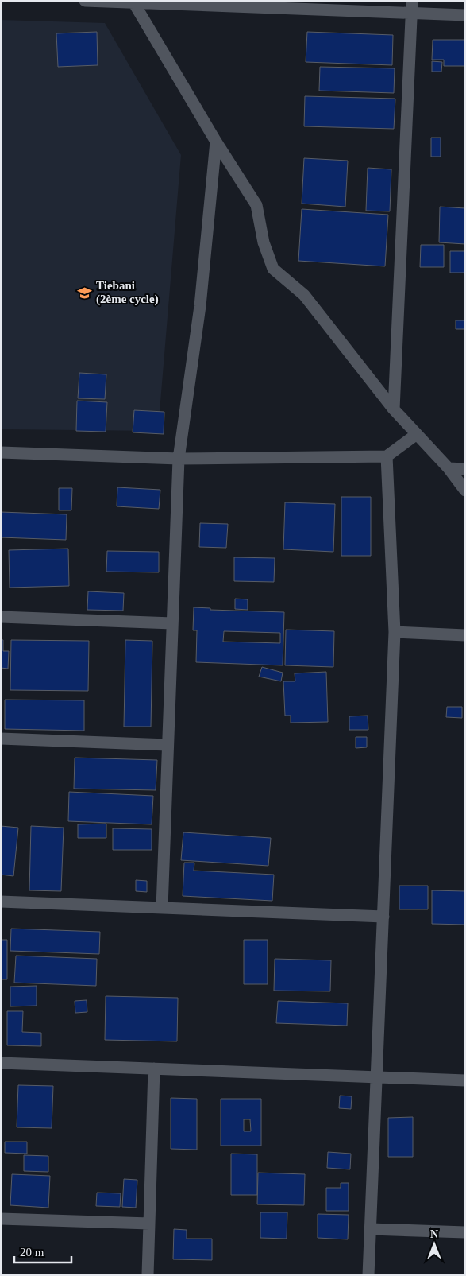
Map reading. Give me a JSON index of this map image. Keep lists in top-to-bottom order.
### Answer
{
  "places": {
    "school or university": ["Tiebani (2ème cycle)"]
  },
  "scale_bar": "20 m",
  "north": "top"
}
